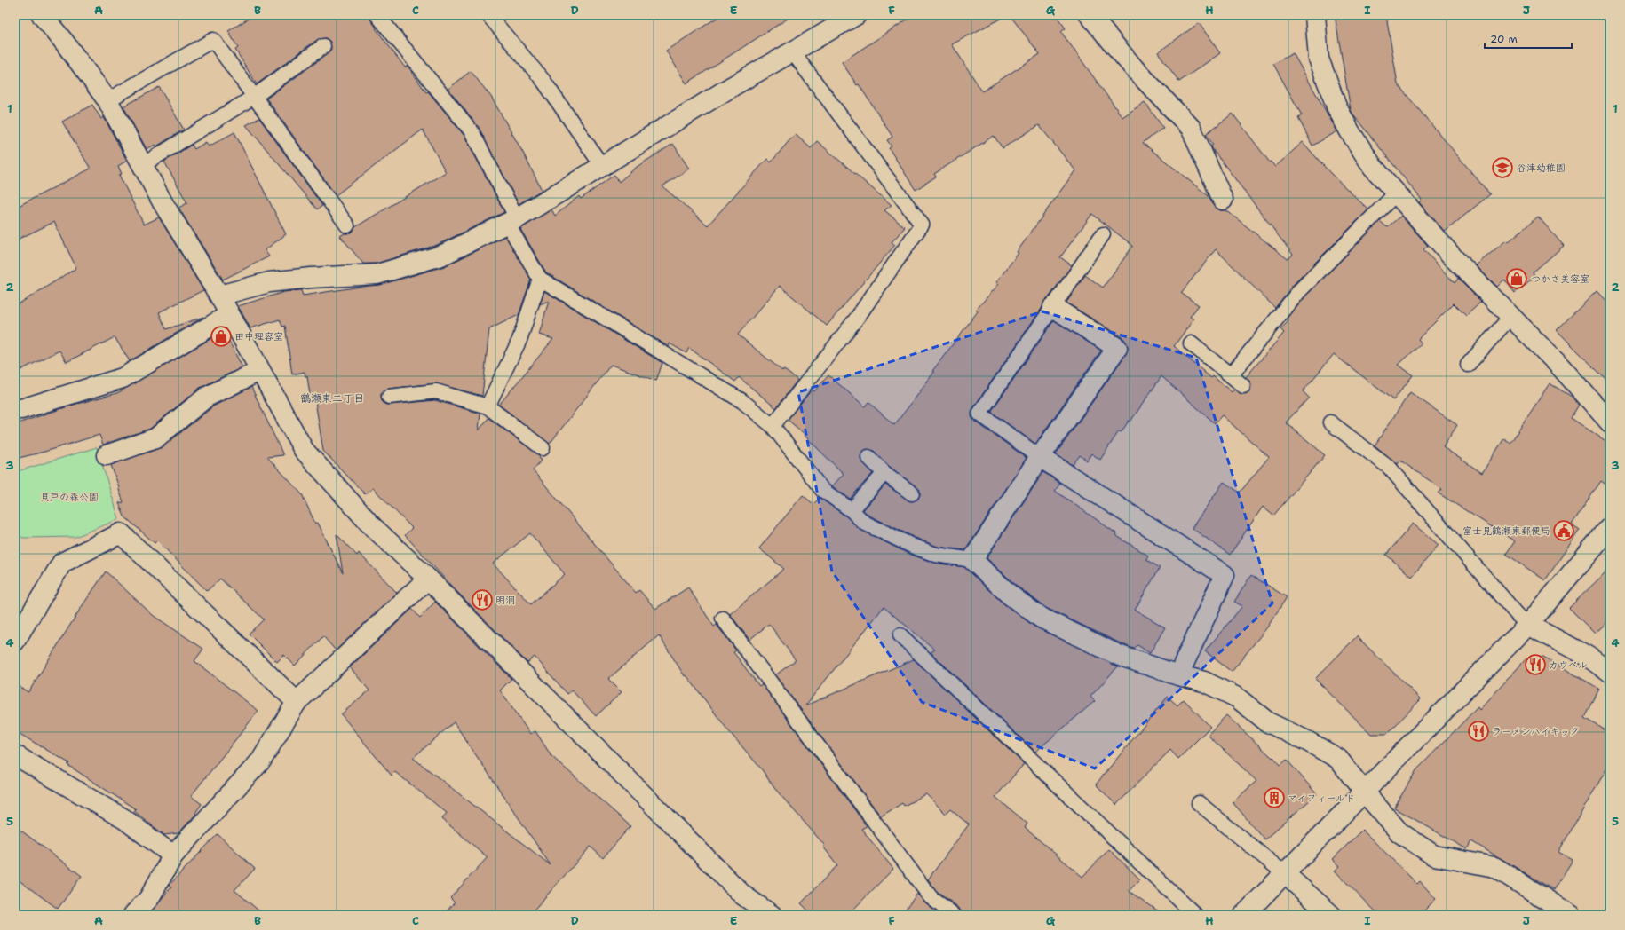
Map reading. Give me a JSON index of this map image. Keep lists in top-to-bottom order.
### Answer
{
  "districts": ["鶴瀬東二丁目"],
  "parks": ["貝戸の森公園"],
  "places": {
    "school or university": ["谷津幼稚園"],
    "shop": ["つかさ美容室", "田中理容室"],
    "public building": ["富士見鶴瀬東郵便局"],
    "restaurant": ["明洞", "カウベル", "ラーメンハイキック"],
    "building": ["マイフィールド"]
  },
  "scale_bar": "20 m",
  "grid": {
    "columns": [
      "A",
      "B",
      "C",
      "D",
      "E",
      "F",
      "G",
      "H",
      "I",
      "J"
    ],
    "rows": [
      "1",
      "2",
      "3",
      "4",
      "5"
    ]
  }
}
